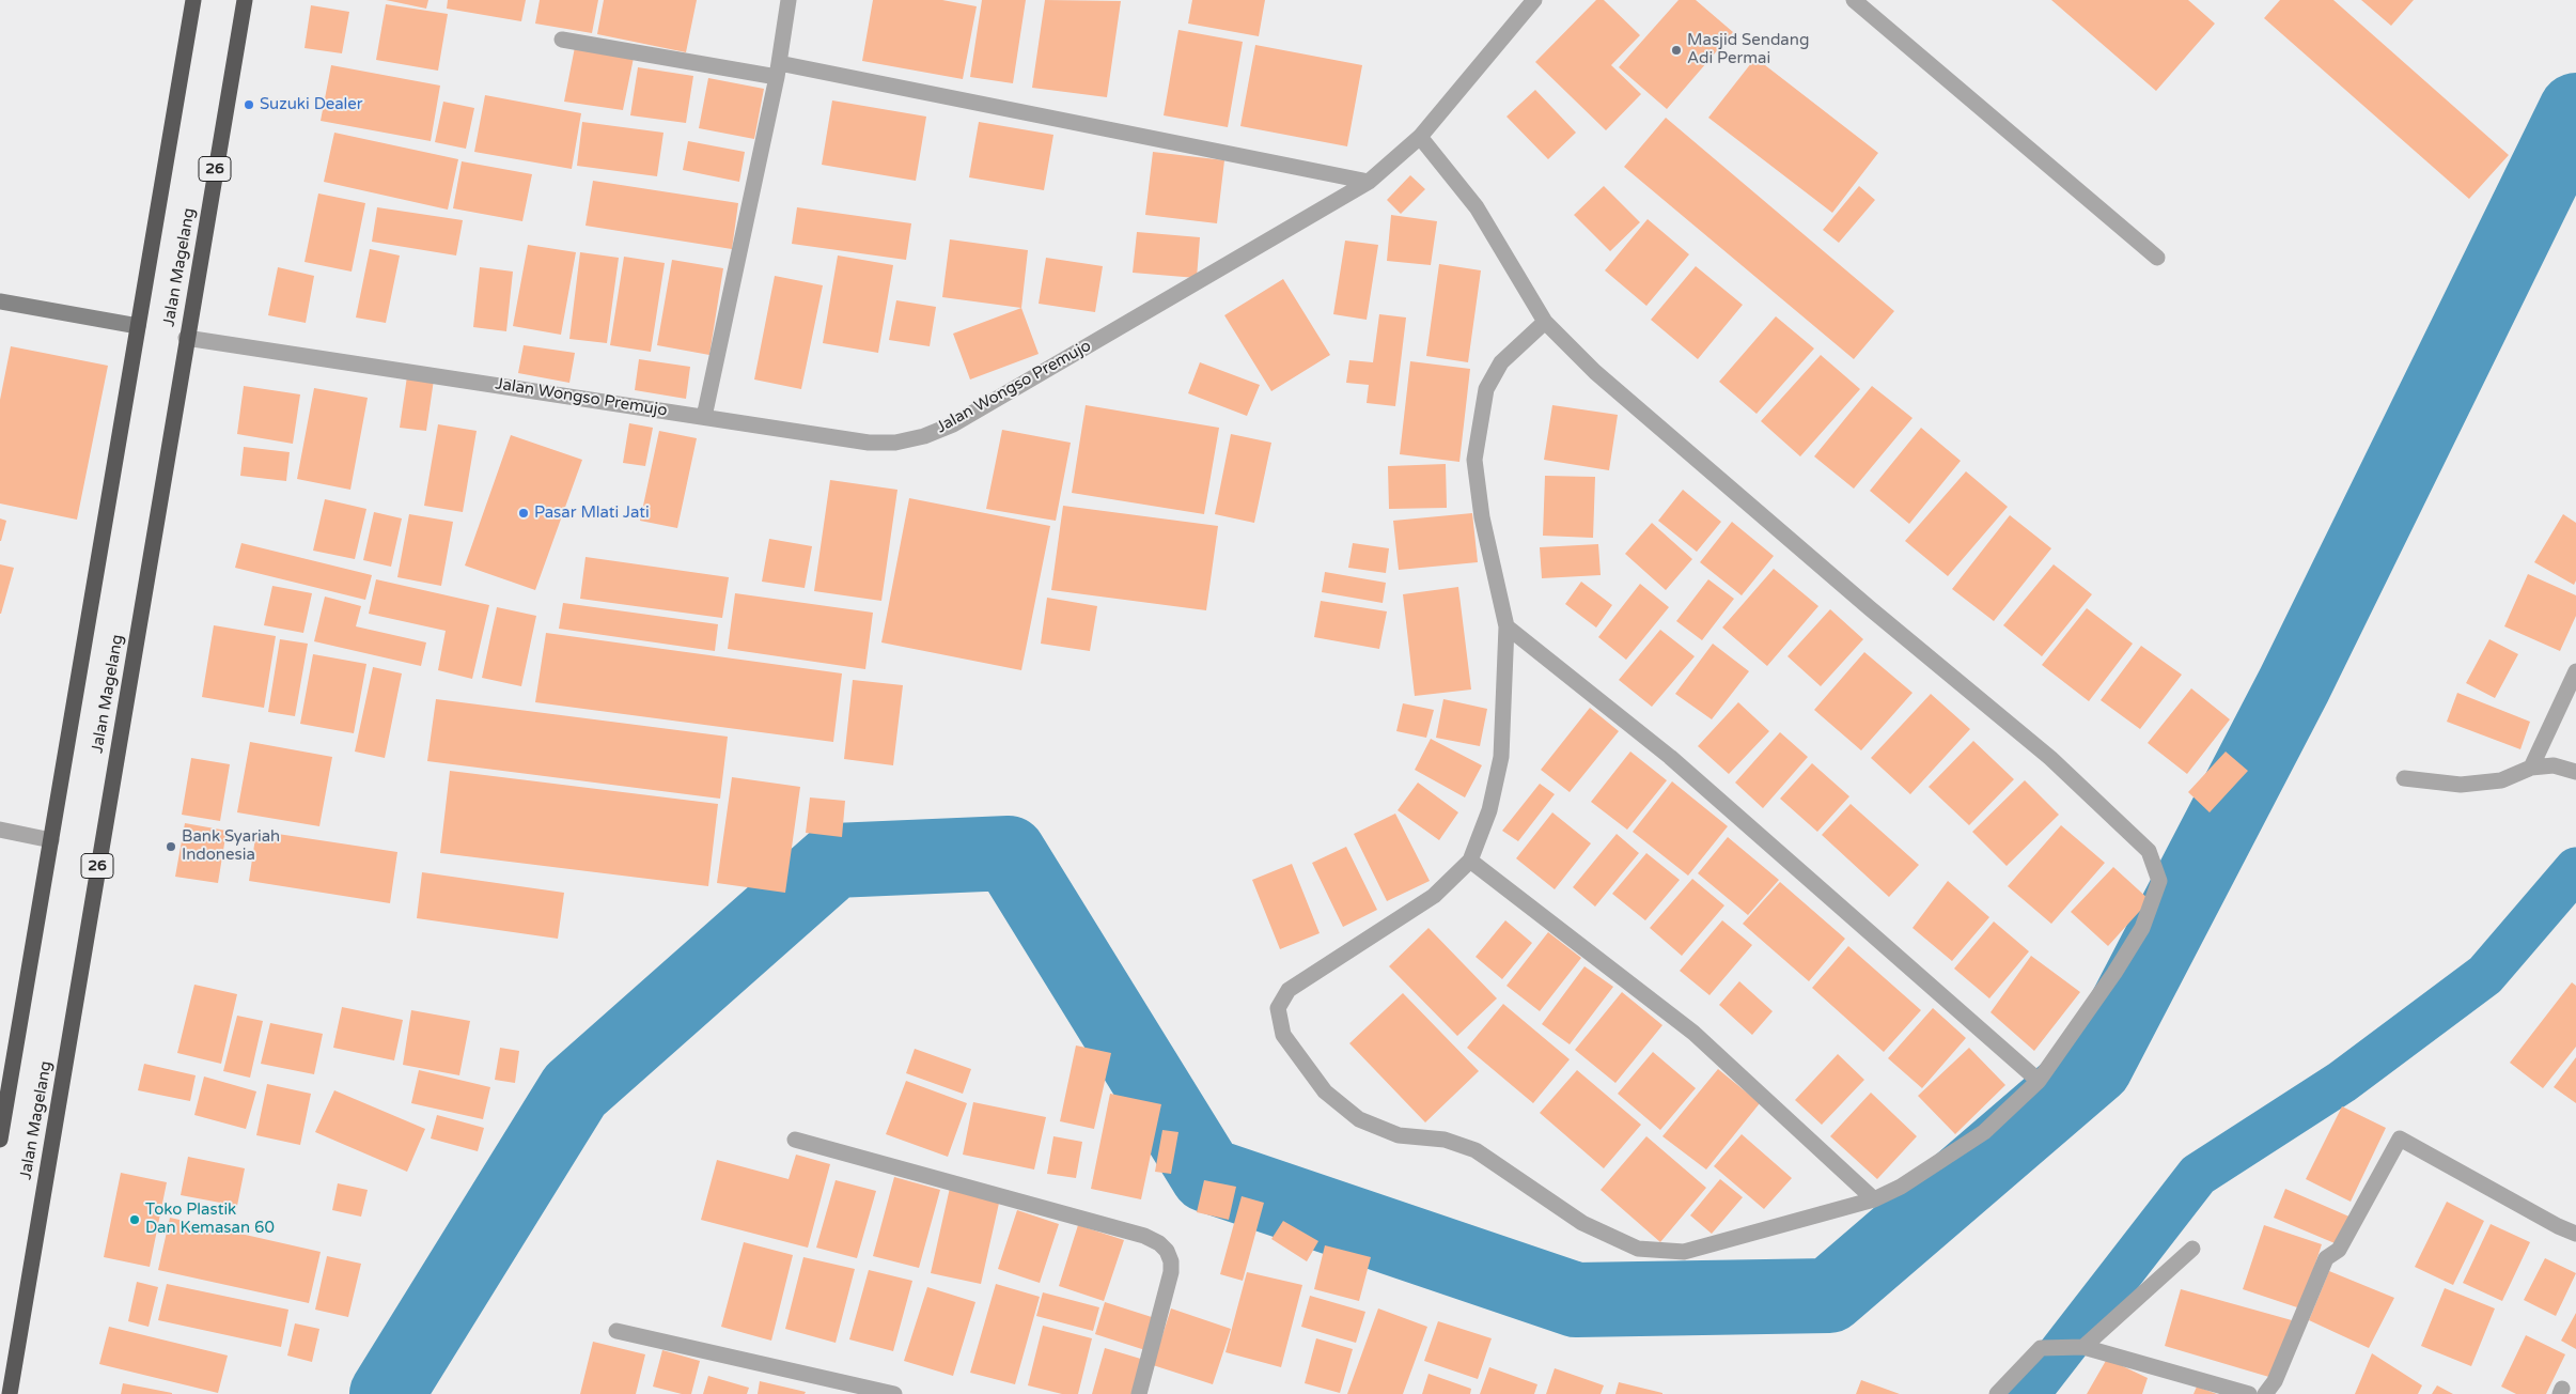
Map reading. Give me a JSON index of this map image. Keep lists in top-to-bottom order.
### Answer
{
  "streets": {
    "highway": ["26", "Jalan Magelang"],
    "street": ["Jalan Wongso Premujo"]
  },
  "crossings": [
    ["Jalan Magelang", "Jalan Wongso Premujo"]
  ],
  "places": [
    "Masjid Sendang Adi Permai",
    "Suzuki Dealer",
    "Pasar Mlati Jati",
    "Bank Syariah Indonesia",
    "Toko Plastik Dan Kemasan 60"
  ]
}
